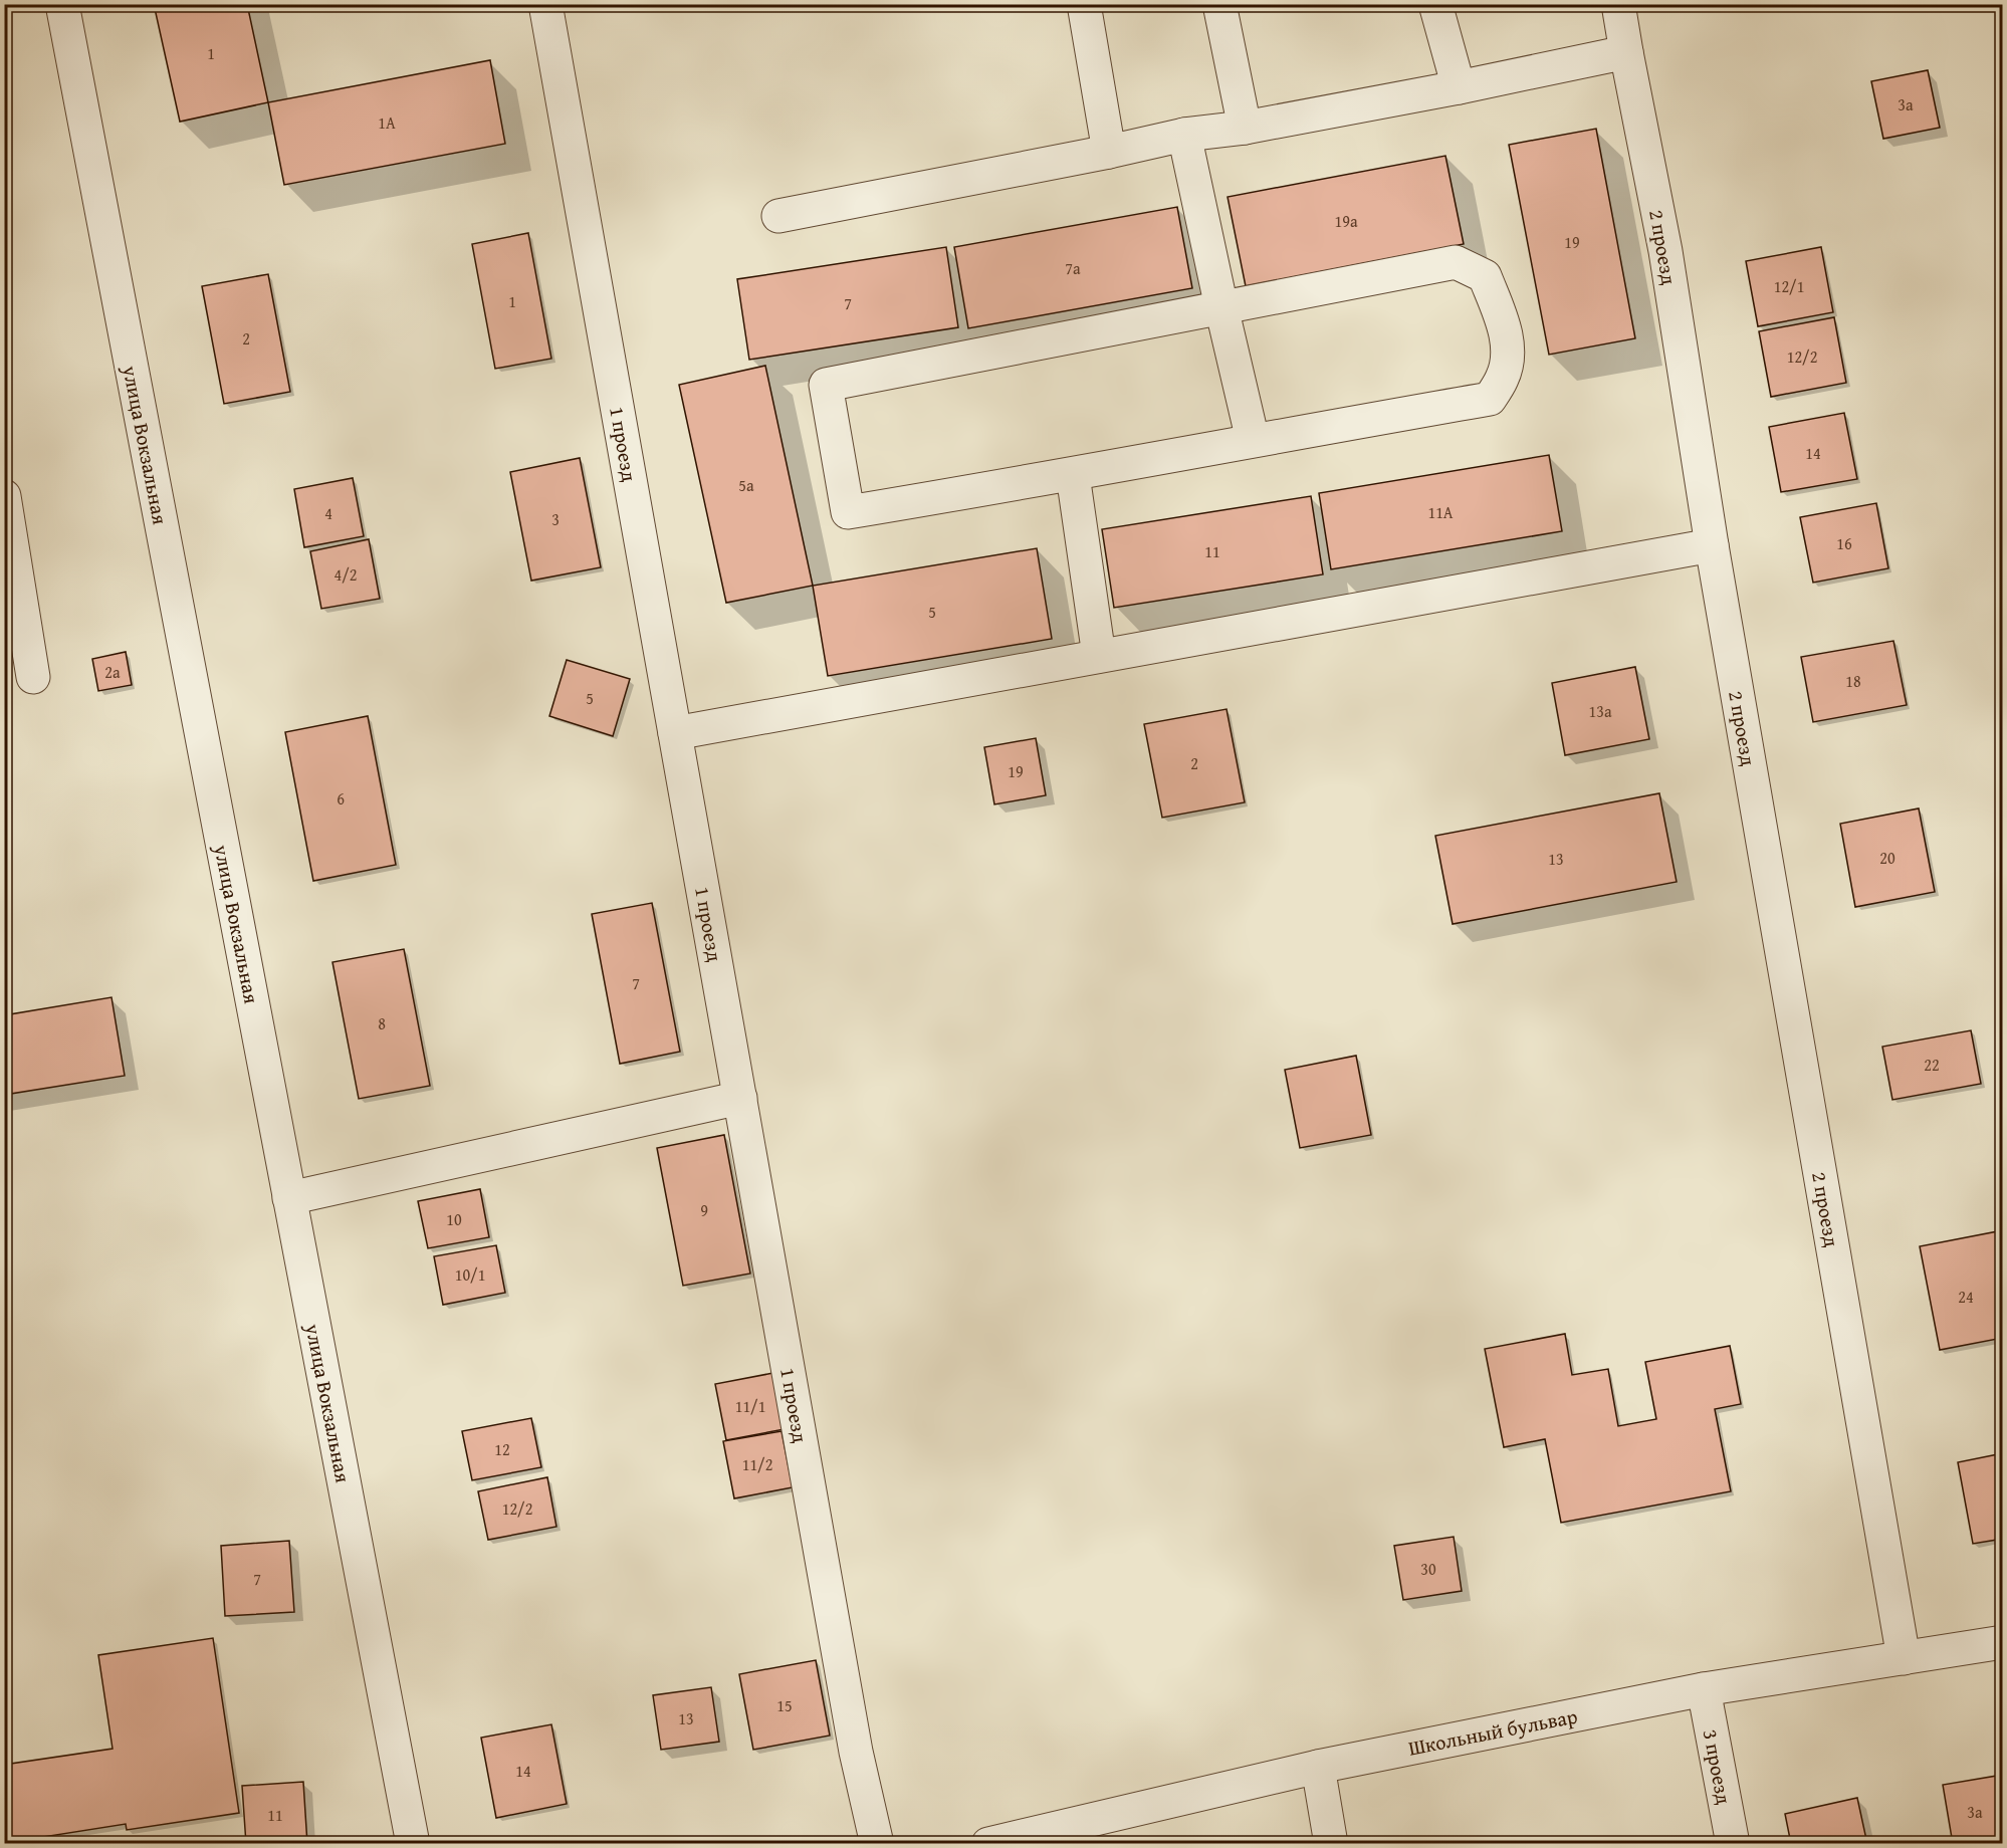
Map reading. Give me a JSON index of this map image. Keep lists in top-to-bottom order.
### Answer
{
  "streets": {
    "street": [
      "2 проезд",
      "1 проезд",
      "улица Вокзальная",
      "Школьный бульвар",
      "3 проезд"
    ]
  },
  "crossings": [
    ["2 проезд", "Школьный бульвар"],
    ["Школьный бульвар", "3 проезд"]
  ],
  "house_numbers": [
    "1",
    "3а",
    "1А",
    "19а",
    "19",
    "7а",
    "12/1",
    "1",
    "7",
    "2",
    "12/2",
    "14",
    "5а",
    "11А",
    "4",
    "3",
    "16",
    "11",
    "4/2",
    "5",
    "2а",
    "18",
    "5",
    "13а",
    "2",
    "19",
    "6",
    "20",
    "13",
    "7",
    "8",
    "22",
    "9",
    "10",
    "10/1",
    "24",
    "11/1",
    "12",
    "11/2",
    "12/2",
    "30",
    "7",
    "15",
    "13",
    "14",
    "3а",
    "11"
  ]
}
